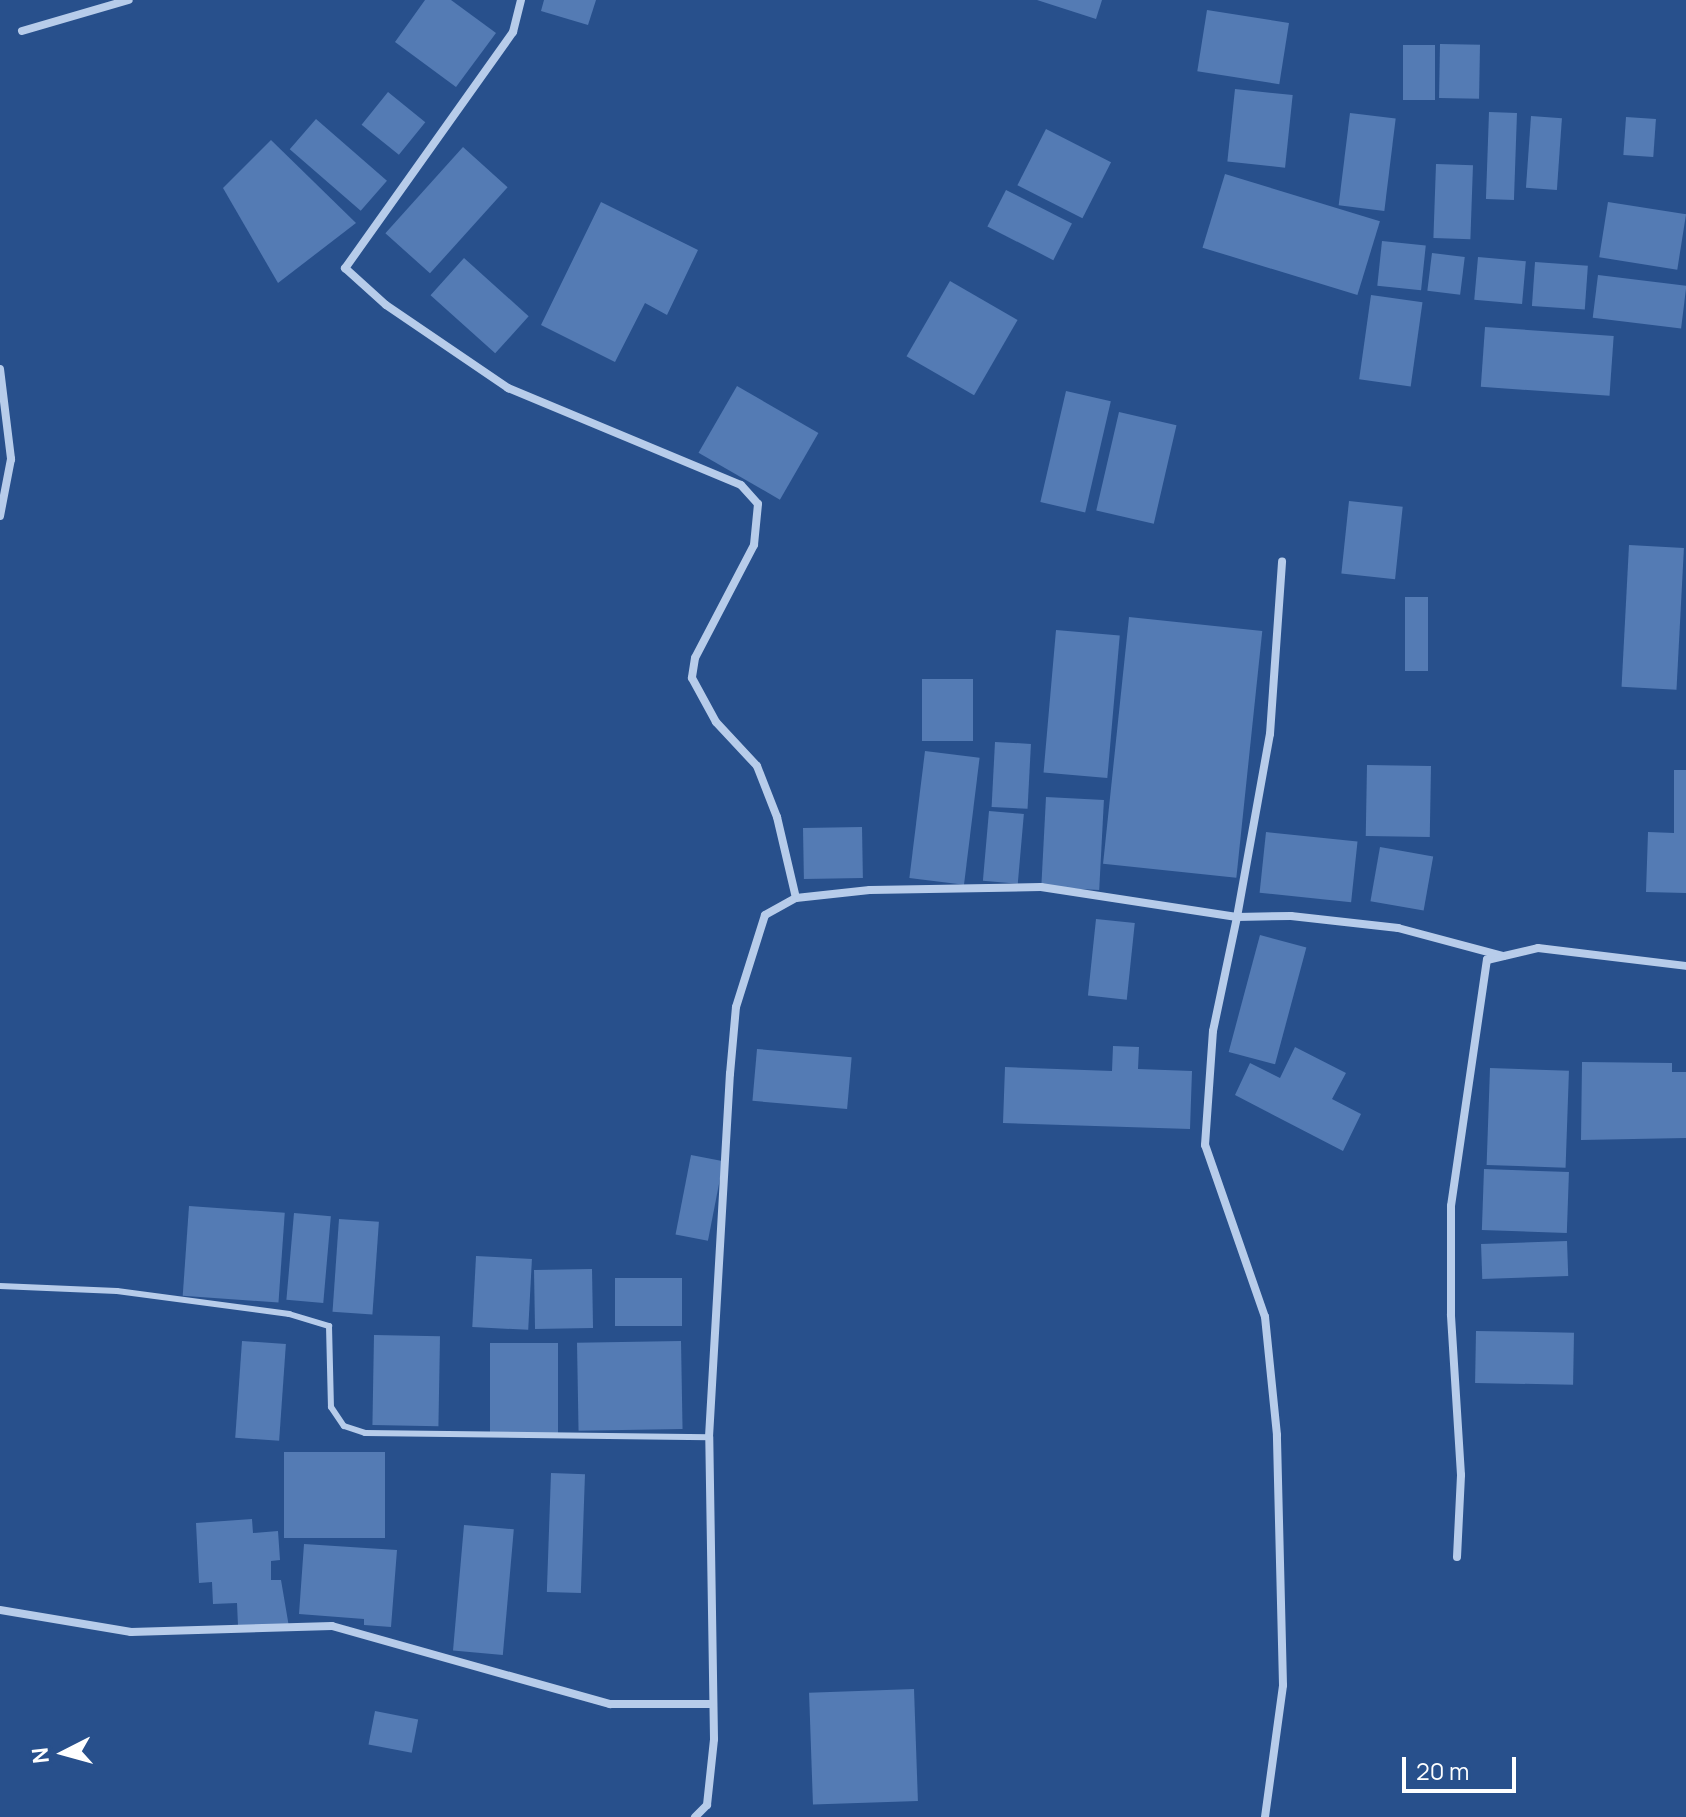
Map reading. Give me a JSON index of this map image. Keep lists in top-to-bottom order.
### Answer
{
  "scale_bar": "20 m",
  "north": "left"
}
